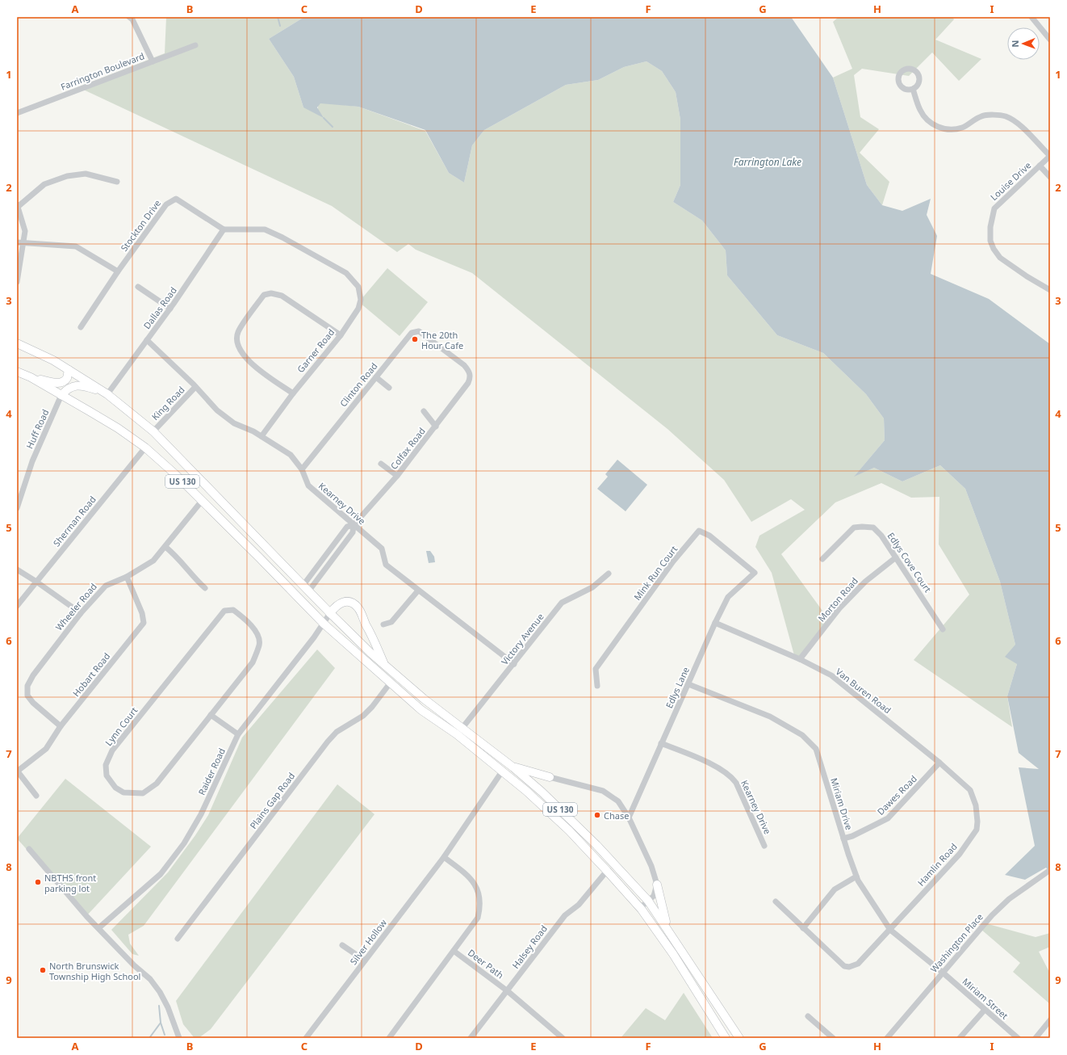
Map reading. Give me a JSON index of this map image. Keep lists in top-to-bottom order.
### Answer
{
  "streets": {
    "highway": ["US 130"],
    "street": [
      "Farrington Boulevard",
      "Louise Drive",
      "Stockton Drive",
      "Dallas Road",
      "Garner Road",
      "Clinton Road",
      "King Road",
      "Huff Road",
      "Colfax Road",
      "Kearney Drive",
      "Sherman Road",
      "Edlys Cove Court",
      "Mink Run Court",
      "Morton Road",
      "Wheeler Road",
      "Victory Avenue",
      "Hobart Road",
      "Edlys Lane",
      "Van Buren Road",
      "Lynn Court",
      "Raider Road",
      "Dawes Road",
      "Plains Gap Road",
      "Miriam Drive",
      "Hamlin Road",
      "Silver Hollow",
      "Washington Place",
      "Halsey Road",
      "Deer Path",
      "Miriam Street"
    ]
  },
  "crossings": [
    ["Stockton Drive", "Dallas Road"],
    ["Stockton Drive", "Garner Road"],
    ["Dallas Road", "Garner Road"],
    ["Dallas Road", "US 130"],
    ["Dallas Road", "Kearney Drive"],
    ["Garner Road", "Kearney Drive"],
    ["Clinton Road", "Colfax Road"],
    ["Clinton Road", "Kearney Drive"],
    ["King Road", "US 130"],
    ["King Road", "Kearney Drive"],
    ["Huff Road", "US 130"],
    ["Colfax Road", "US 130"],
    ["Colfax Road", "Kearney Drive"],
    ["US 130", "Sherman Road"],
    ["US 130", "Wheeler Road"],
    ["US 130", "Victory Avenue"],
    ["US 130", "Raider Road"],
    ["US 130", "Plains Gap Road"],
    ["US 130", "Silver Hollow"],
    ["US 130", "Halsey Road"],
    ["Kearney Drive", "Victory Avenue"],
    ["Kearney Drive", "Edlys Lane"],
    ["Edlys Cove Court", "Morton Road"],
    ["Mink Run Court", "Edlys Lane"],
    ["Morton Road", "Van Buren Road"],
    ["Wheeler Road", "Hobart Road"],
    ["Edlys Lane", "Van Buren Road"],
    ["Edlys Lane", "Miriam Drive"],
    ["Van Buren Road", "Dawes Road"],
    ["Van Buren Road", "Hamlin Road"],
    ["Dawes Road", "Miriam Drive"],
    ["Dawes Road", "Hamlin Road"],
    ["Miriam Drive", "Hamlin Road"],
    ["Miriam Drive", "Washington Place"],
    ["Miriam Drive", "Miriam Street"],
    ["Washington Place", "Miriam Street"],
    ["Halsey Road", "Deer Path"]
  ],
  "water": ["Farrington Lake"],
  "places": [
    "The 20th Hour Cafe",
    "Chase",
    "NBTHS front parking lot",
    "North Brunswick Township High School"
  ],
  "north": "left",
  "grid": {
    "columns": [
      "A",
      "B",
      "C",
      "D",
      "E",
      "F",
      "G",
      "H",
      "I"
    ],
    "rows": [
      "1",
      "2",
      "3",
      "4",
      "5",
      "6",
      "7",
      "8",
      "9"
    ]
  }
}
